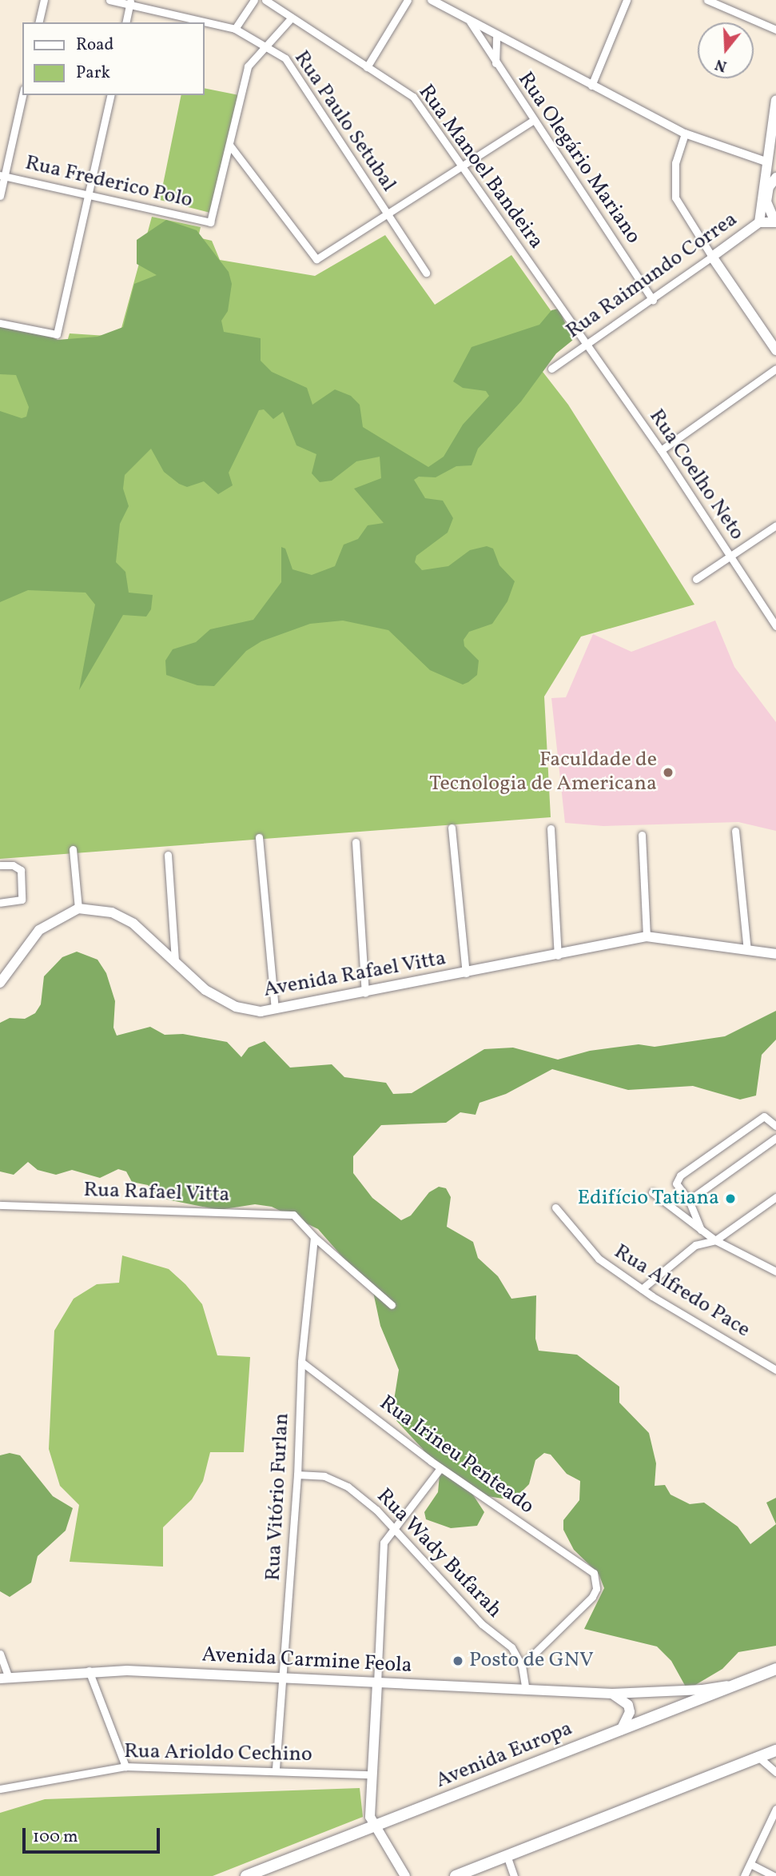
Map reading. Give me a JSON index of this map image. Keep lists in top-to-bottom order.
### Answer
{
  "streets": {
    "main road": [
      "Rua Raimundo Correa",
      "Avenida Rafael Vitta",
      "Avenida Carmine Feola",
      "Avenida Europa"
    ],
    "street": [
      "Rua Paulo Setubal",
      "Rua Olegário Mariano",
      "Rua Manoel Bandeira",
      "Rua Frederico Polo",
      "Rua Coelho Neto",
      "Rua Rafael Vitta",
      "Rua Alfredo Pace",
      "Rua Irineu Penteado",
      "Rua Vitório Furlan",
      "Rua Wady Bufarah",
      "Rua Arioldo Cechino"
    ]
  },
  "crossings": [
    ["Rua Olegário Mariano", "Rua Raimundo Correa"],
    ["Rua Manoel Bandeira", "Rua Raimundo Correa"],
    ["Rua Manoel Bandeira", "Rua Coelho Neto"],
    ["Rua Raimundo Correa", "Rua Coelho Neto"],
    ["Rua Rafael Vitta", "Rua Vitório Furlan"],
    ["Rua Irineu Penteado", "Rua Vitório Furlan"],
    ["Rua Irineu Penteado", "Rua Wady Bufarah"],
    ["Rua Vitório Furlan", "Rua Wady Bufarah"],
    ["Rua Vitório Furlan", "Avenida Carmine Feola"],
    ["Rua Vitório Furlan", "Rua Arioldo Cechino"],
    ["Rua Wady Bufarah", "Avenida Carmine Feola"],
    ["Avenida Carmine Feola", "Avenida Europa"]
  ],
  "places": ["Faculdade de Tecnologia de Americana", "Edifício Tatiana", "Posto de GNV"],
  "legend": ["Road", "Park"],
  "scale_bar": "100 m",
  "north": "bottom"
}
